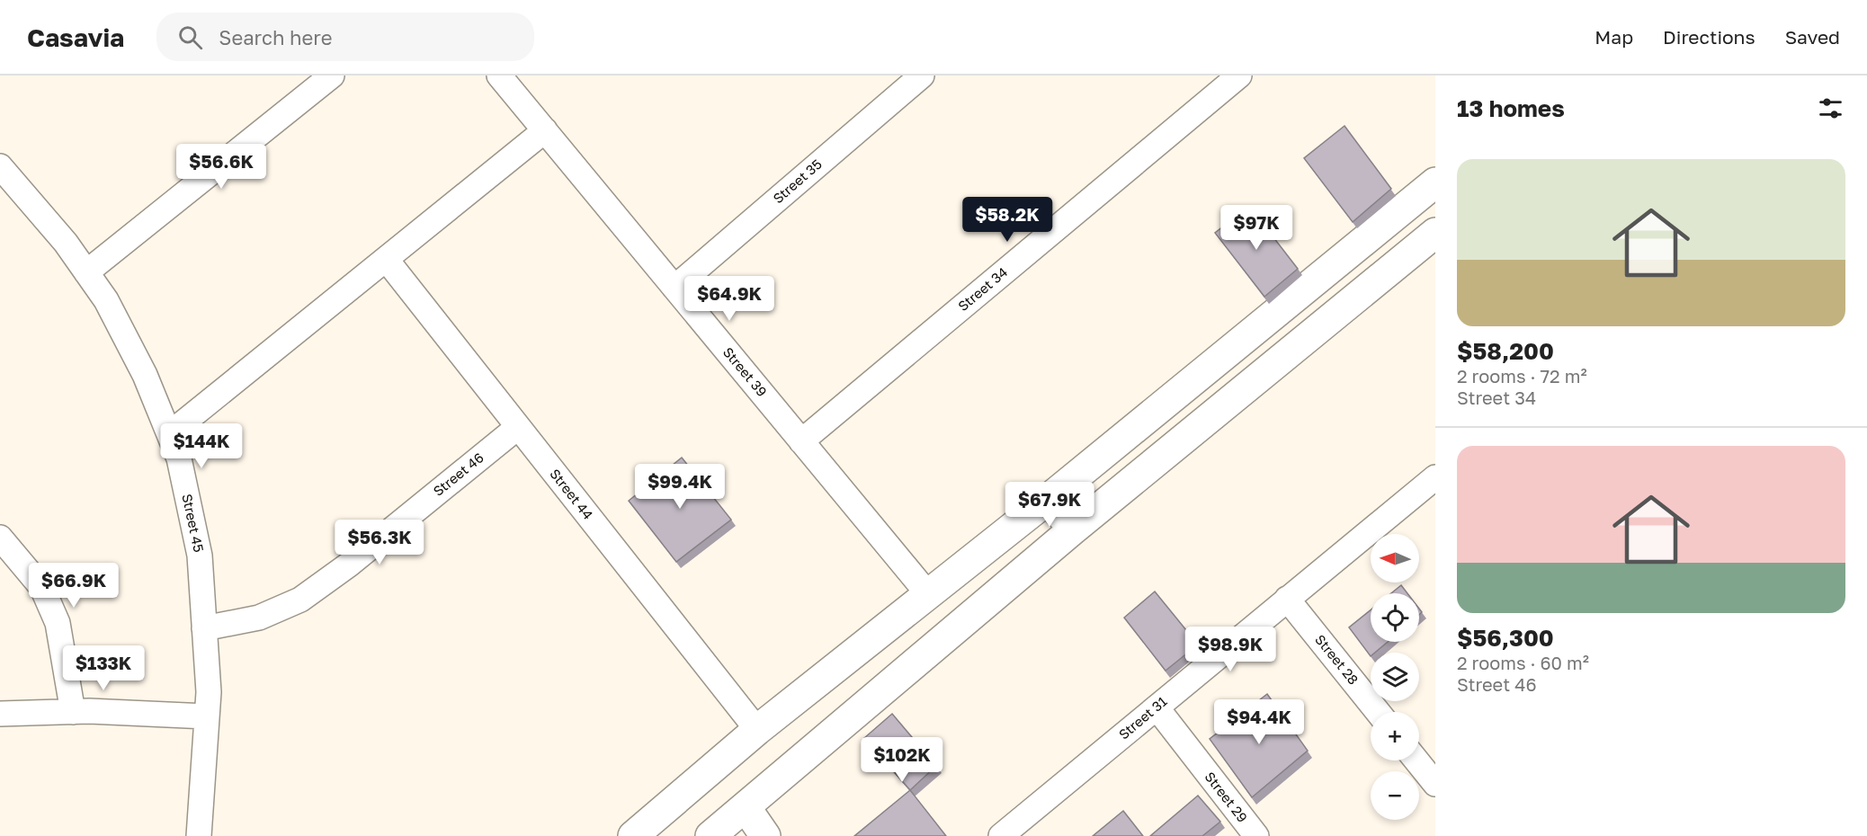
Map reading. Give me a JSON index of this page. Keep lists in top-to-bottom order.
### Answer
{
  "streets": {
    "street": [
      "Street 35",
      "Street 34",
      "Street 39",
      "Street 46",
      "Street 44",
      "Street 45",
      "Street 28",
      "Street 31",
      "Street 29"
    ]
  },
  "crossings": [
    ["Street 35", "Street 39"],
    ["Street 34", "Street 39"],
    ["Street 46", "Street 44"],
    ["Street 46", "Street 45"],
    ["Street 28", "Street 31"],
    ["Street 31", "Street 29"]
  ],
  "north": "left",
  "page": {
    "header": "Casavia",
    "search": "Search here",
    "nav": ["Map", "Directions", "Saved"],
    "heading": "13 homes",
    "list": [
      {
        "name": "$58,200",
        "note": "2 rooms · 72 m² · Street 34"
      },
      {
        "name": "$56,300",
        "note": "2 rooms · 60 m² · Street 46"
      }
    ],
    "price": [
      "$56.6K",
      "$58.2K",
      "$97K",
      "$64.9K",
      "$144K",
      "$99.4K",
      "$67.9K",
      "$56.3K",
      "$66.9K",
      "$98.9K",
      "$133K",
      "$94.4K",
      "$102K"
    ],
    "map_buttons": ["+", "−"]
  }
}
